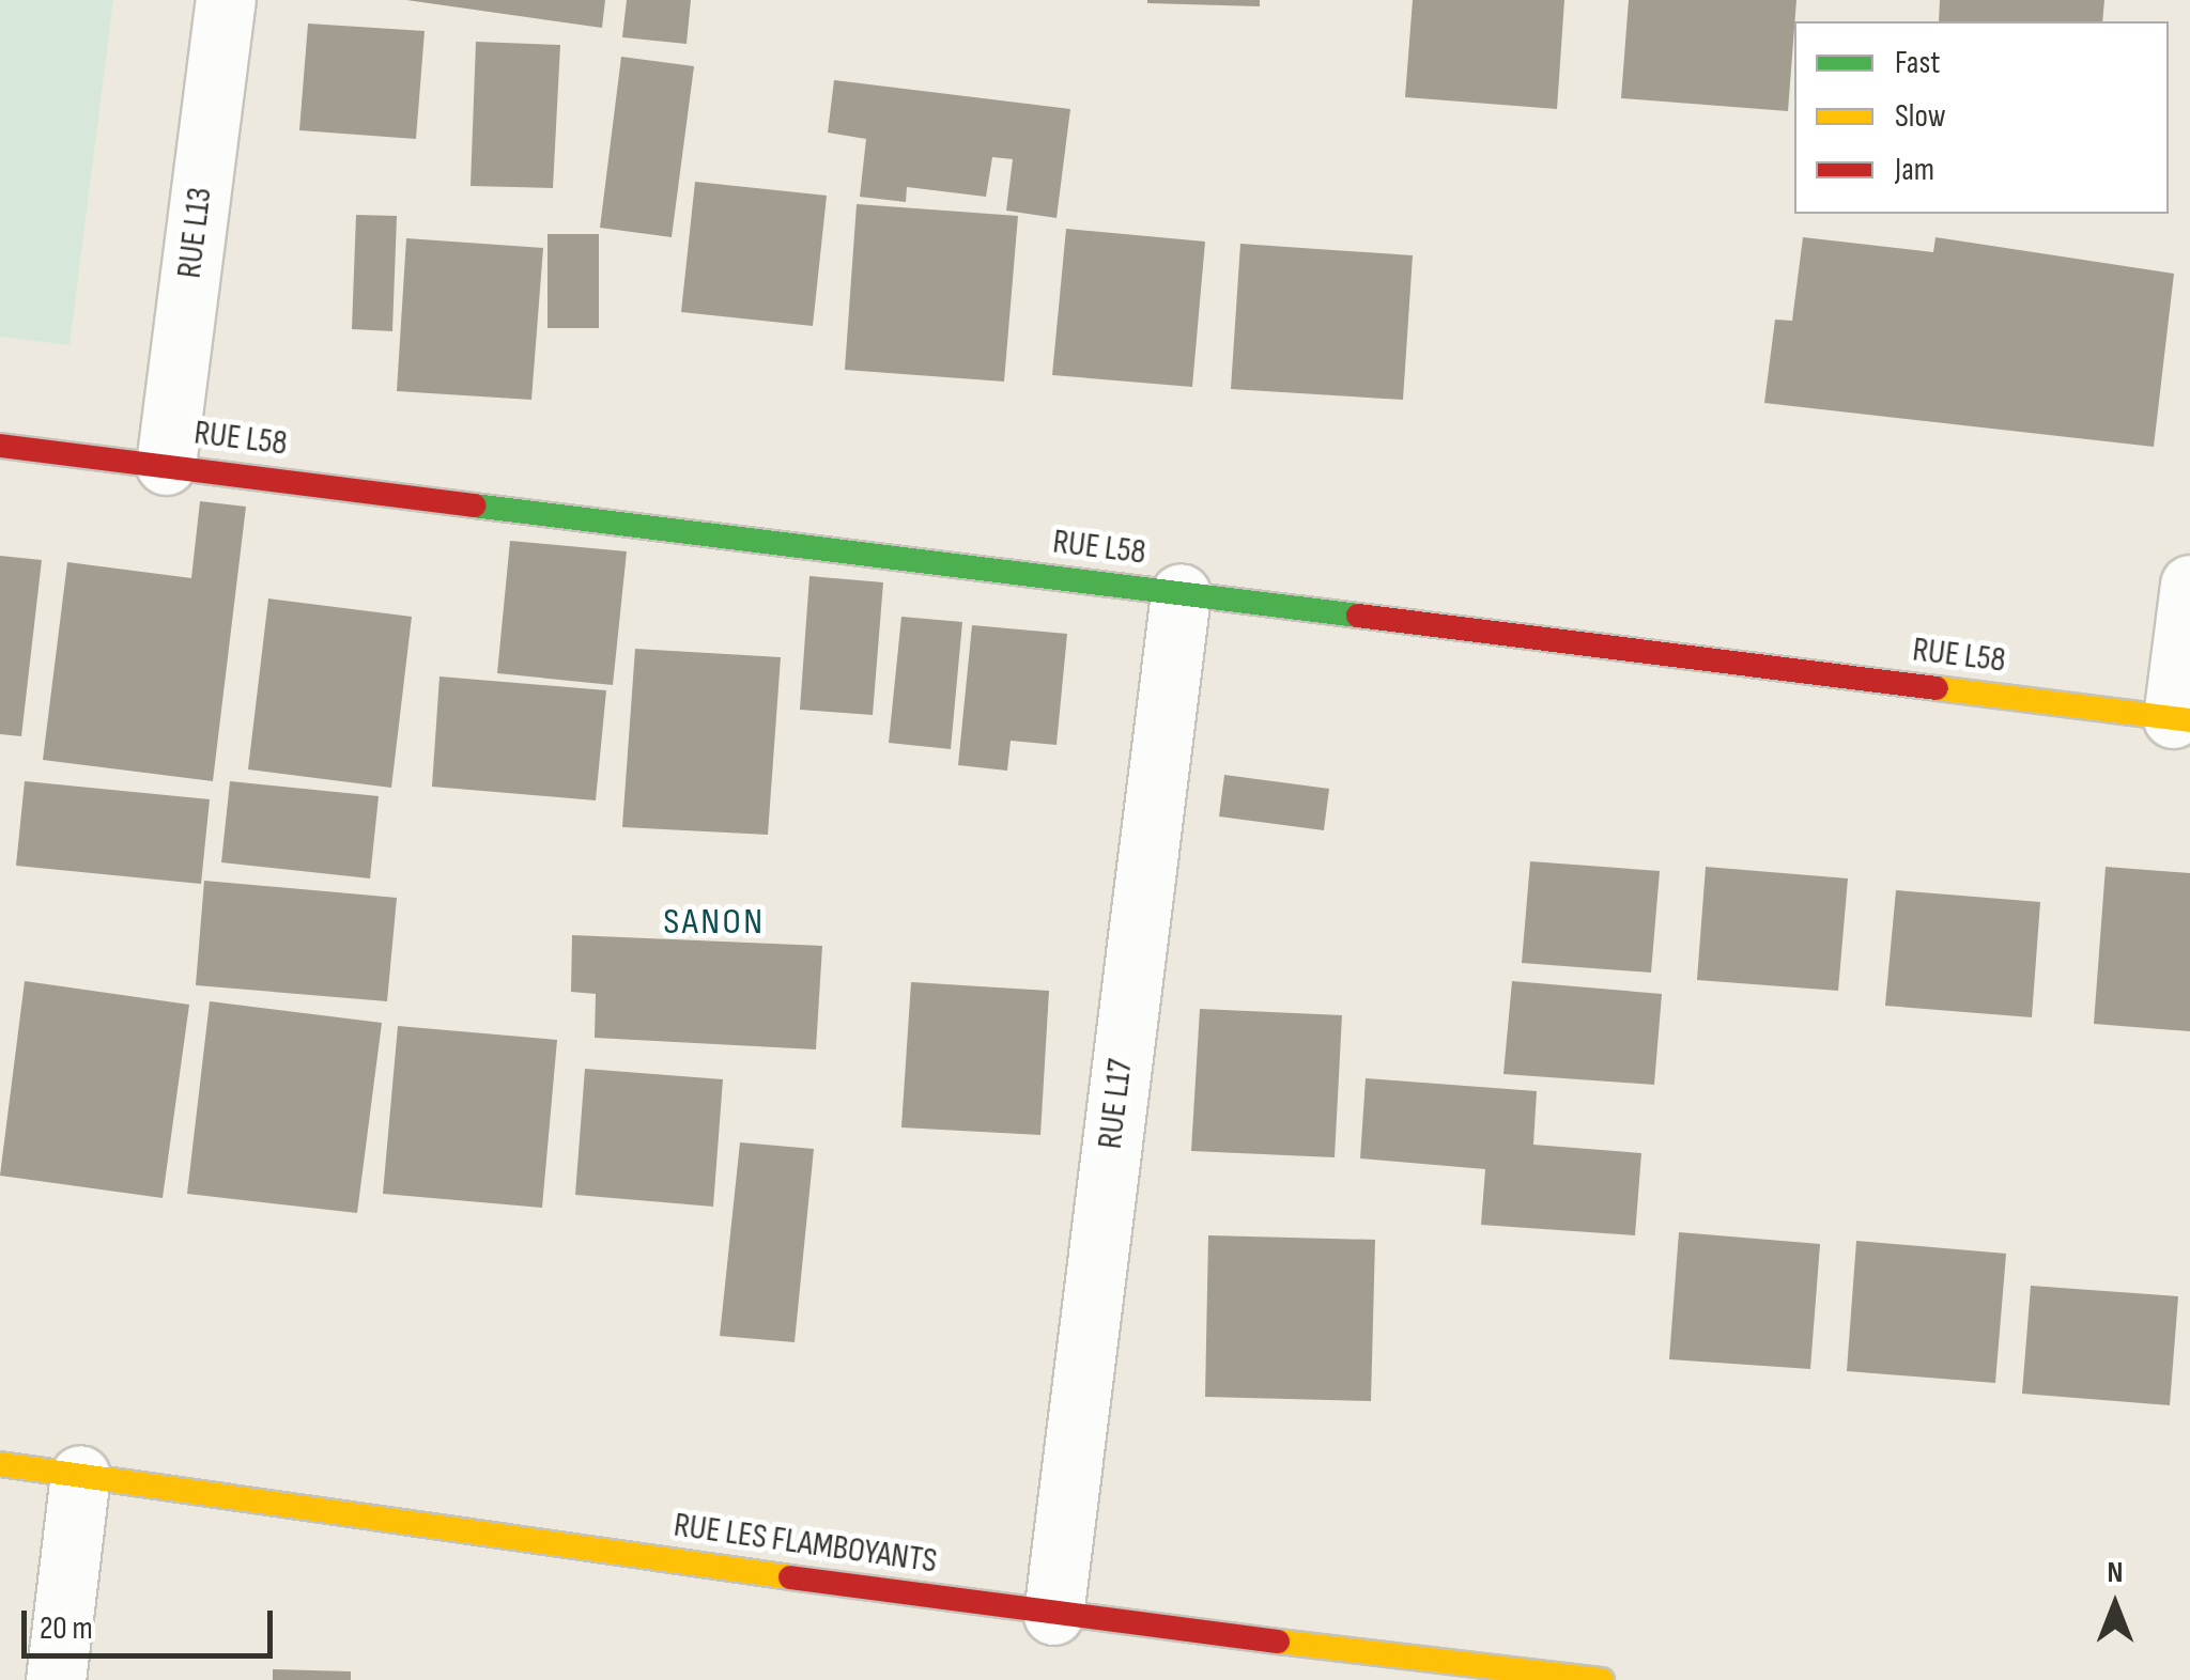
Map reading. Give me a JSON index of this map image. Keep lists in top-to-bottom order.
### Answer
{
  "streets": {
    "street": [
      "RUE L13",
      "RUE L58",
      "RUE L17",
      "RUE LES FLAMBOYANTS"
    ]
  },
  "crossings": [
    ["RUE L13", "RUE L58"],
    ["RUE L58", "RUE L17"],
    ["RUE L17", "RUE LES FLAMBOYANTS"]
  ],
  "districts": ["SANON"],
  "legend": ["Fast", "Slow", "Jam"],
  "scale_bar": "20 m",
  "north": "top"
}
